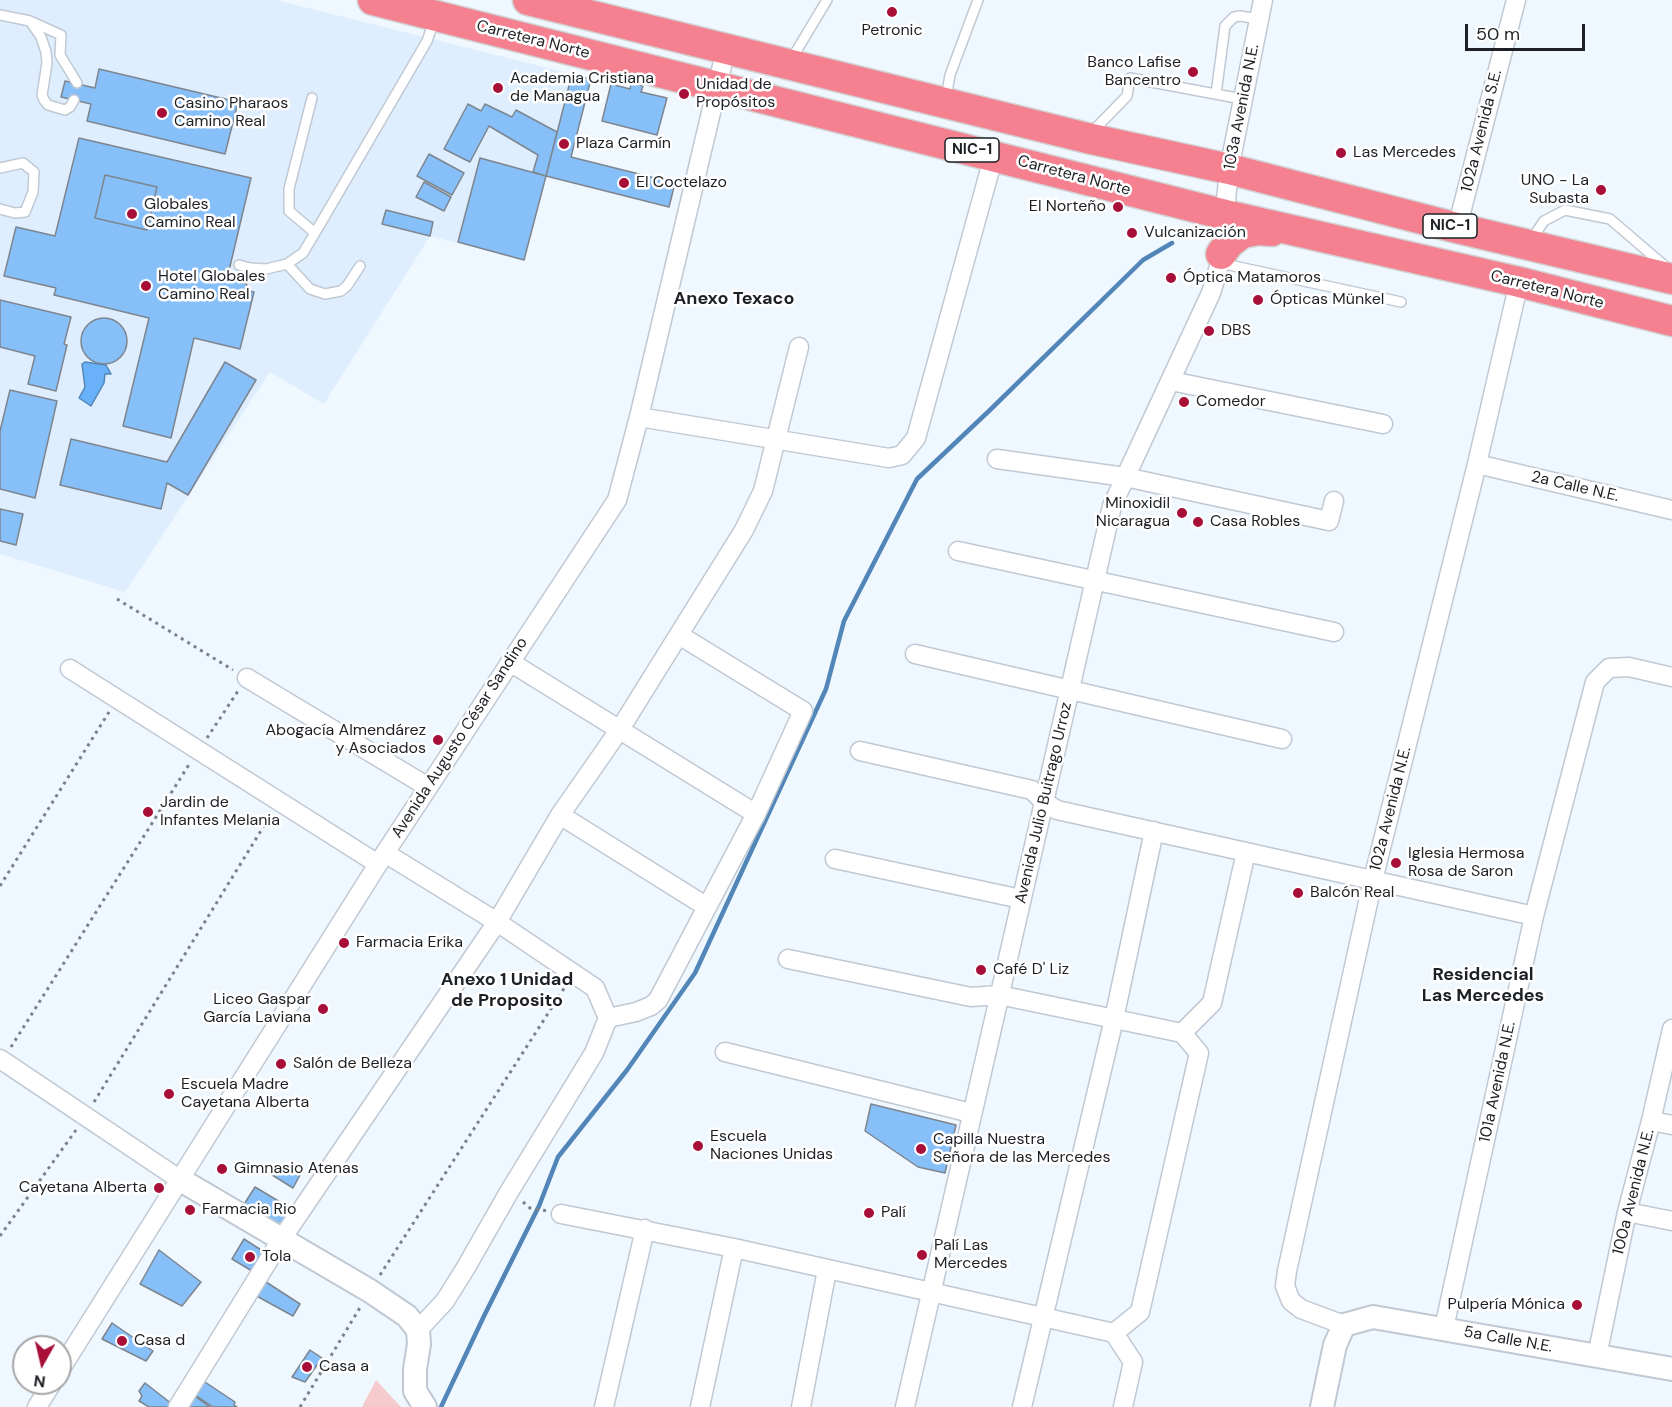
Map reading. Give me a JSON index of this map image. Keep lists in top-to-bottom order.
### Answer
{
  "streets": {
    "highway": ["Carretera Norte", "NIC-1"],
    "street": [
      "103a Avenida N.E.",
      "102a Avenida S.E.",
      "2a Calle N.E.",
      "Avenida Augusto César Sandino",
      "Avenida Julio Buitrago Urroz",
      "102a Avenida N.E.",
      "101a Avenida N.E.",
      "100a Avenida N.E.",
      "5a Calle N.E."
    ]
  },
  "crossings": [
    ["Carretera Norte", "103a Avenida N.E."],
    ["Carretera Norte", "Avenida Augusto César Sandino"],
    ["Carretera Norte", "Avenida Julio Buitrago Urroz"],
    ["Carretera Norte", "102a Avenida N.E."],
    ["103a Avenida N.E.", "NIC-1"],
    ["103a Avenida N.E.", "Avenida Julio Buitrago Urroz"],
    ["102a Avenida S.E.", "NIC-1"],
    ["NIC-1", "Avenida Augusto César Sandino"],
    ["2a Calle N.E.", "102a Avenida N.E."],
    ["102a Avenida N.E.", "5a Calle N.E."],
    ["101a Avenida N.E.", "5a Calle N.E."],
    ["100a Avenida N.E.", "5a Calle N.E."]
  ],
  "districts": ["Anexo Texaco", "Residencial Las Mercedes", "Anexo 1 Unidad de Proposito"],
  "places": [
    "Petronic",
    "Banco Lafise Bancentro",
    "Academia Cristiana de Managua",
    "Unidad de Propósitos",
    "Casino Pharaos Camino Real",
    "Plaza Carmín",
    "Las Mercedes",
    "El Coctelazo",
    "UNO - La Subasta",
    "El Norteño",
    "Globales Camino Real",
    "Vulcanización",
    "Óptica Matamoros",
    "Hotel Globales Camino Real",
    "Ópticas Münkel",
    "DBS",
    "Comedor",
    "Minoxidil Nicaragua",
    "Casa Robles",
    "Abogacía Almendárez y Asociados",
    "Jardin de Infantes Melania",
    "Iglesia Hermosa Rosa de Saron",
    "Balcón Real",
    "Farmacia Erika",
    "Café D' Liz",
    "Liceo Gaspar García Laviana",
    "Salón de Belleza",
    "Escuela Madre Cayetana Alberta",
    "Escuela Naciones Unidas",
    "Capilla Nuestra Señora de las Mercedes",
    "Gimnasio Atenas",
    "Cayetana Alberta",
    "Farmacia Rio",
    "Palí",
    "Palí Las Mercedes",
    "Tola",
    "Pulpería Mónica",
    "Casa d",
    "Casa a"
  ],
  "scale_bar": "50 m",
  "north": "bottom"
}
